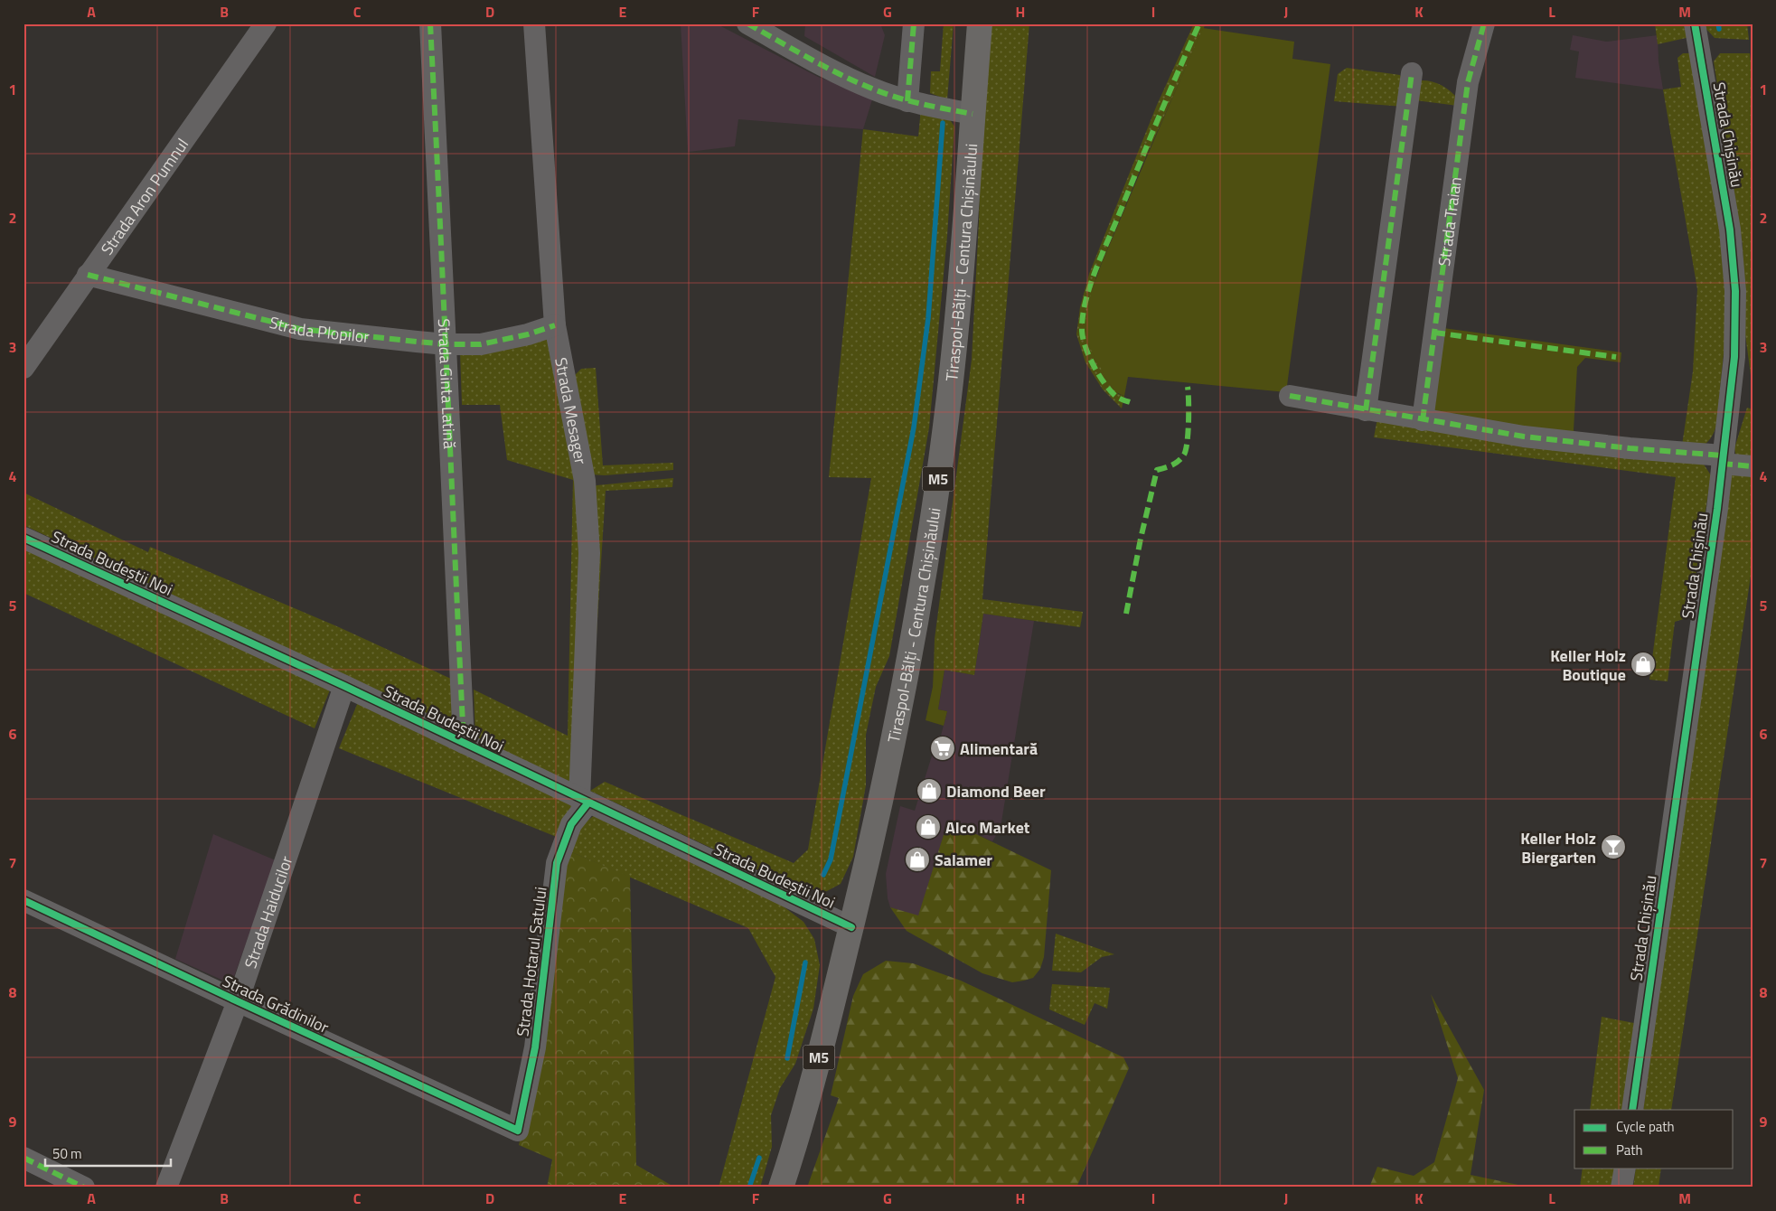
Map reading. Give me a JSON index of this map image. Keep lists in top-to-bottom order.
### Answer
{
  "streets": {
    "highway": ["Tiraspol-Bălţi - Centura Chișinăului", "M5"],
    "street": [
      "Strada Chișinău",
      "Strada Aron Pumnul",
      "Strada Traian",
      "Strada Plopilor",
      "Strada Ginta Latină",
      "Strada Mesager",
      "Strada Budeștii Noi",
      "Strada Haiducilor",
      "Strada Hotarul Satului",
      "Strada Grădinilor"
    ]
  },
  "crossings": [
    ["Strada Aron Pumnul", "Strada Plopilor"],
    ["Tiraspol-Bălţi - Centura Chișinăului", "Strada Budeștii Noi"],
    ["Strada Plopilor", "Strada Ginta Latină"],
    ["Strada Plopilor", "Strada Mesager"],
    ["Strada Ginta Latină", "Strada Budeștii Noi"],
    ["Strada Mesager", "Strada Budeștii Noi"],
    ["Strada Mesager", "Strada Hotarul Satului"],
    ["Strada Budeștii Noi", "Strada Haiducilor"],
    ["Strada Budeștii Noi", "Strada Hotarul Satului"],
    ["Strada Haiducilor", "Strada Grădinilor"],
    ["Strada Hotarul Satului", "Strada Grădinilor"]
  ],
  "places": {
    "shop": [
      "Keller Holz Boutique",
      "Diamond Beer",
      "Alco Market",
      "Salamer"
    ],
    "supermarket": ["Alimentară"],
    "bar": ["Keller Holz Biergarten"]
  },
  "legend": ["Cycle path", "Path"],
  "scale_bar": "50 m",
  "grid": {
    "columns": [
      "A",
      "B",
      "C",
      "D",
      "E",
      "F",
      "G",
      "H",
      "I",
      "J",
      "K",
      "L",
      "M"
    ],
    "rows": [
      "1",
      "2",
      "3",
      "4",
      "5",
      "6",
      "7",
      "8",
      "9"
    ]
  }
}
